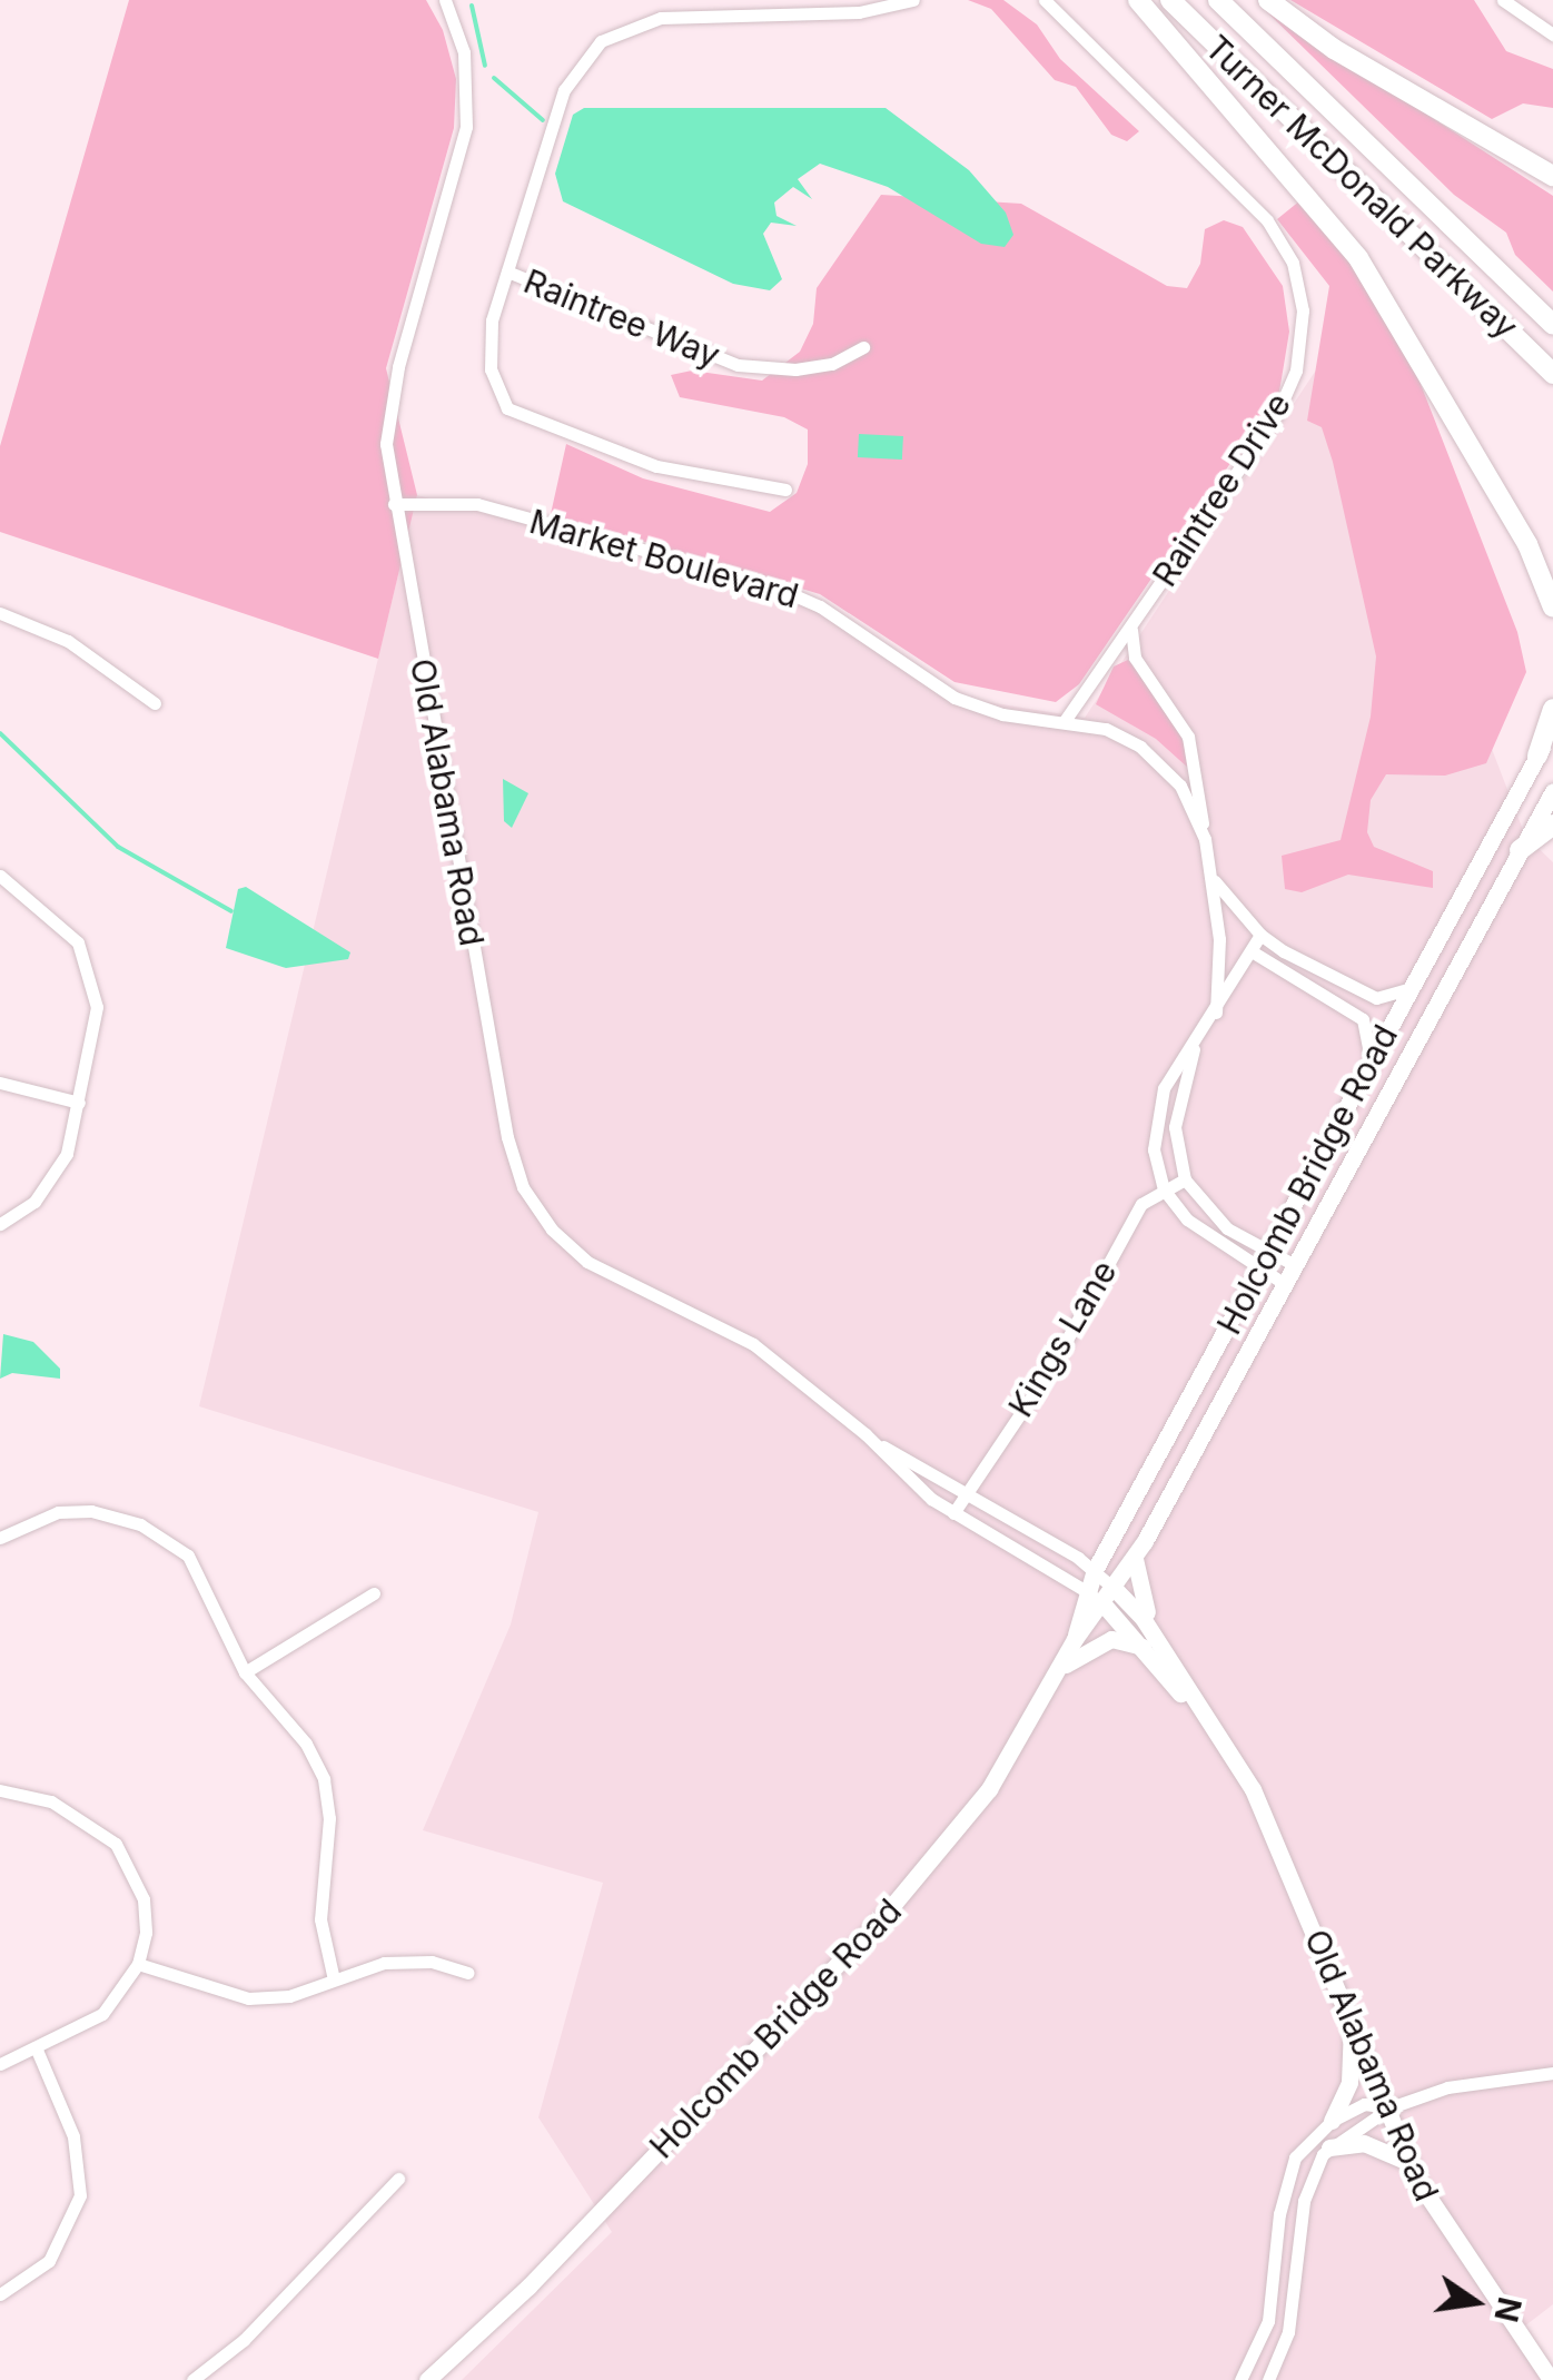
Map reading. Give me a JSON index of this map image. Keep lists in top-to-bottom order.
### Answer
{
  "streets": {
    "highway": ["Turner McDonald Parkway"],
    "main road": ["Old Alabama Road", "Holcomb Bridge Road"],
    "street": [
      "Raintree Way",
      "Raintree Drive",
      "Market Boulevard",
      "Kings Lane"
    ]
  },
  "crossings": [
    ["Raintree Drive", "Market Boulevard"],
    ["Market Boulevard", "Old Alabama Road"],
    ["Market Boulevard", "Holcomb Bridge Road"],
    ["Old Alabama Road", "Holcomb Bridge Road"],
    ["Old Alabama Road", "Kings Lane"]
  ],
  "north": "right"
}
